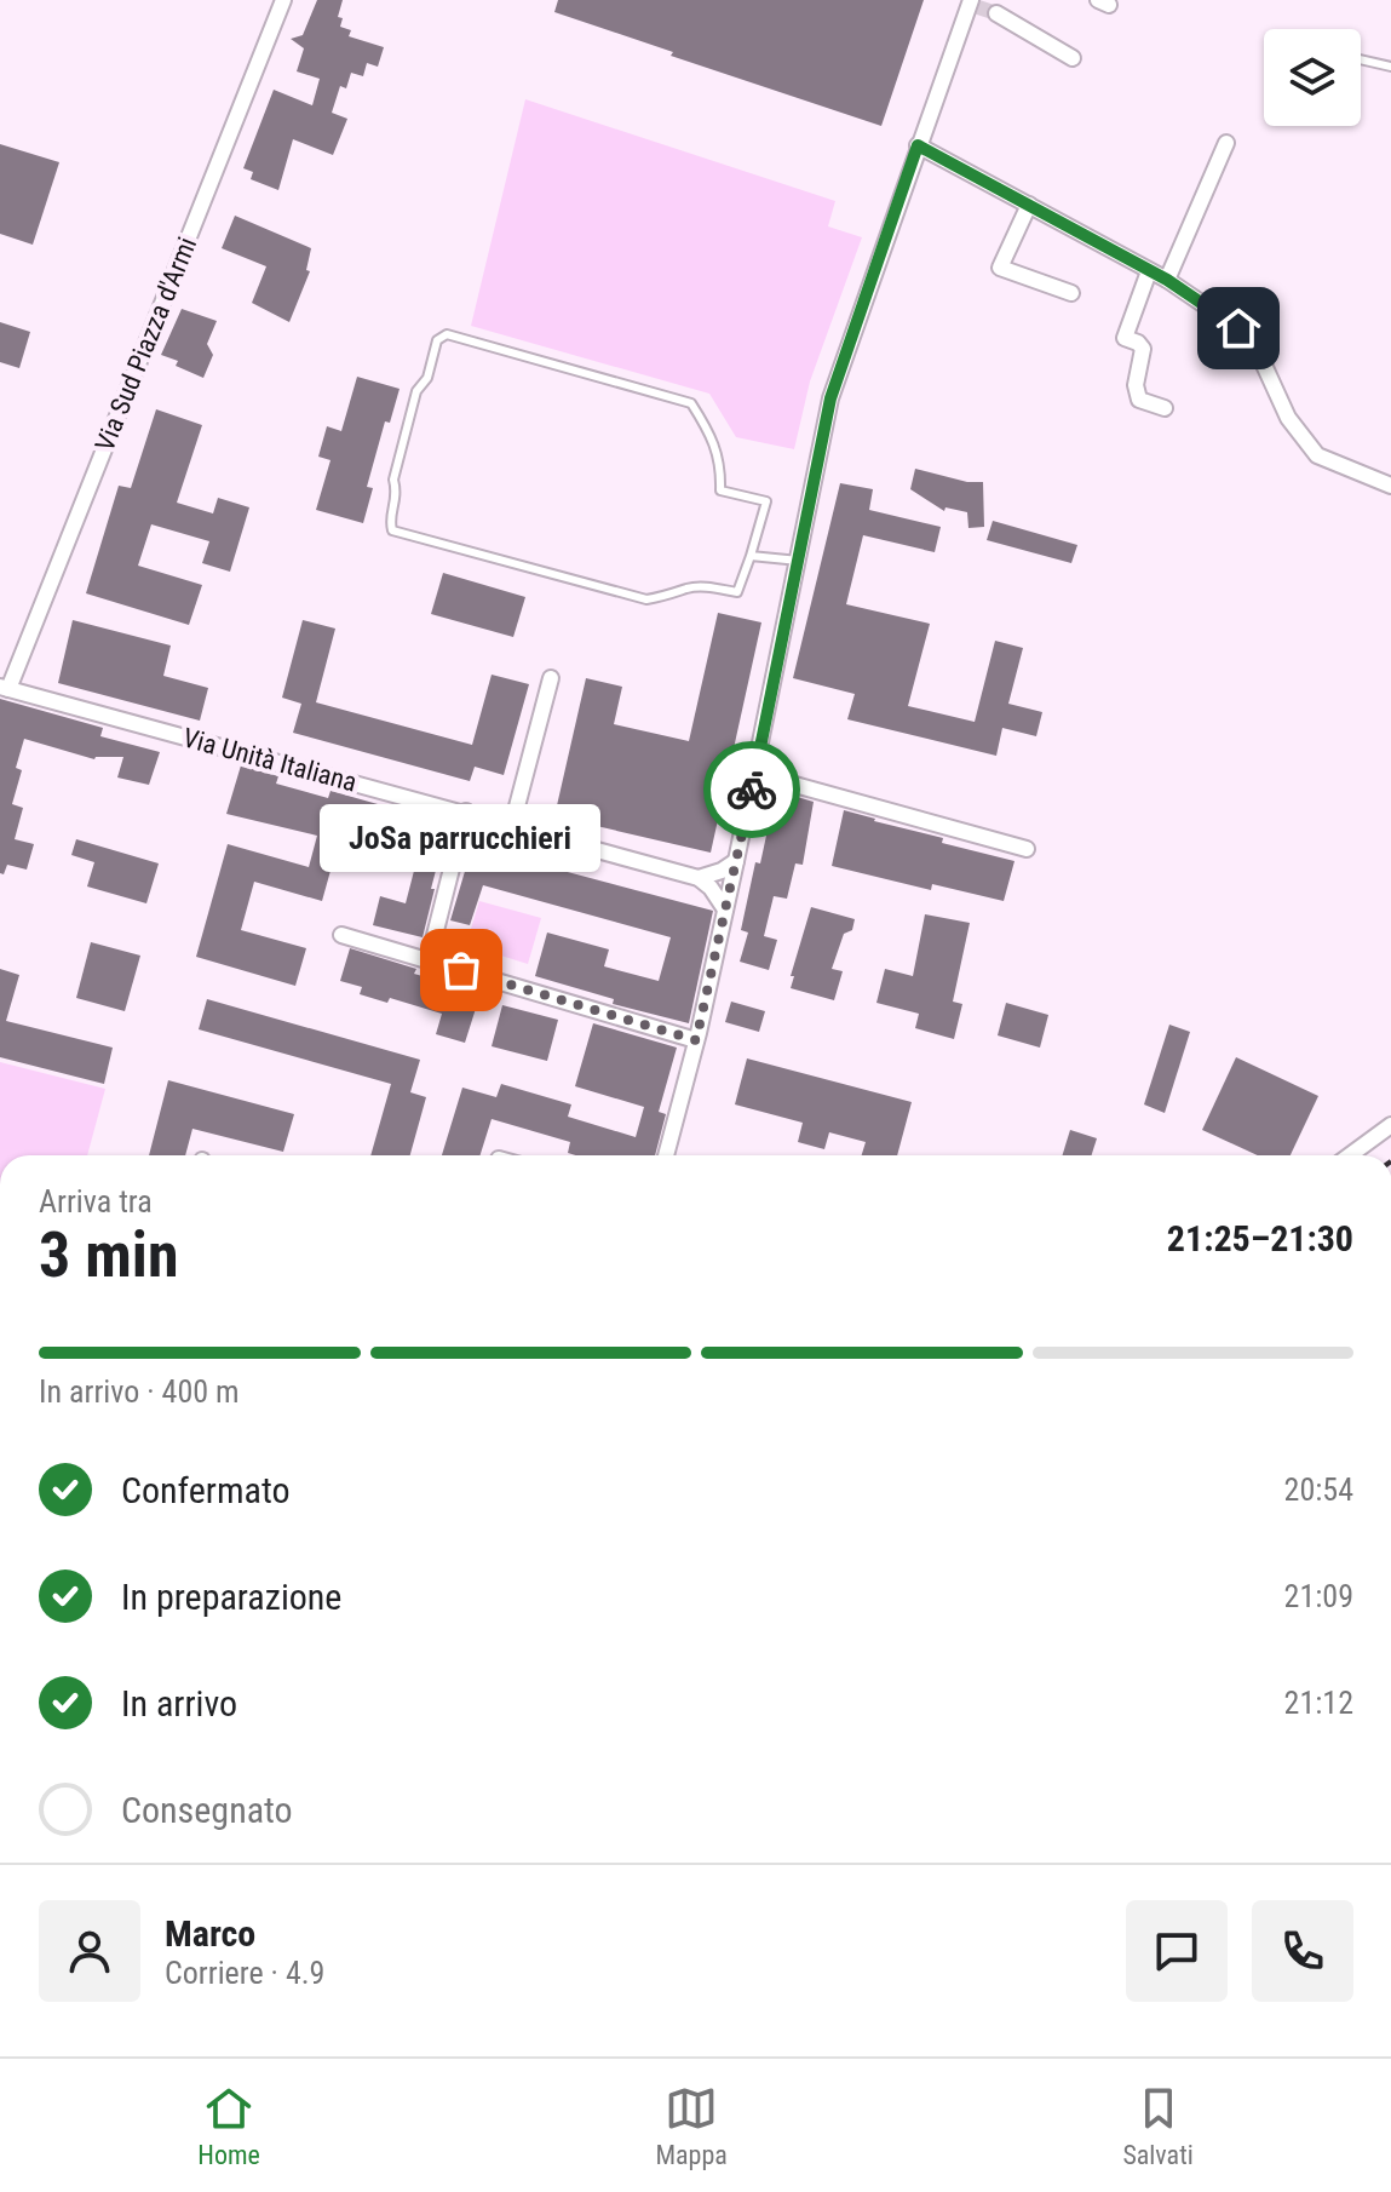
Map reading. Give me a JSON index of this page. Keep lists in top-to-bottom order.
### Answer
{
  "streets": {
    "street": ["Via Sud Piazza d'Armi", "Via Unità Italiana"]
  },
  "crossings": [
    ["Via Sud Piazza d'Armi", "Via Unità Italiana"]
  ],
  "places": ["JoSa parrucchieri"],
  "page": {
    "bubble": "JoSa parrucchieri",
    "heading": ["3 min", "Arriva tra", "21:25–21:30"],
    "panel": ["Marco", "Corriere · 4.9"],
    "bar": "In arrivo · 400 m",
    "list": [
      ["Confermato", "20:54"],
      ["In preparazione", "21:09"],
      ["In arrivo", "21:12"],
      "Consegnato"
    ],
    "tabs": ["Home", "Mappa", "Salvati"]
  }
}
